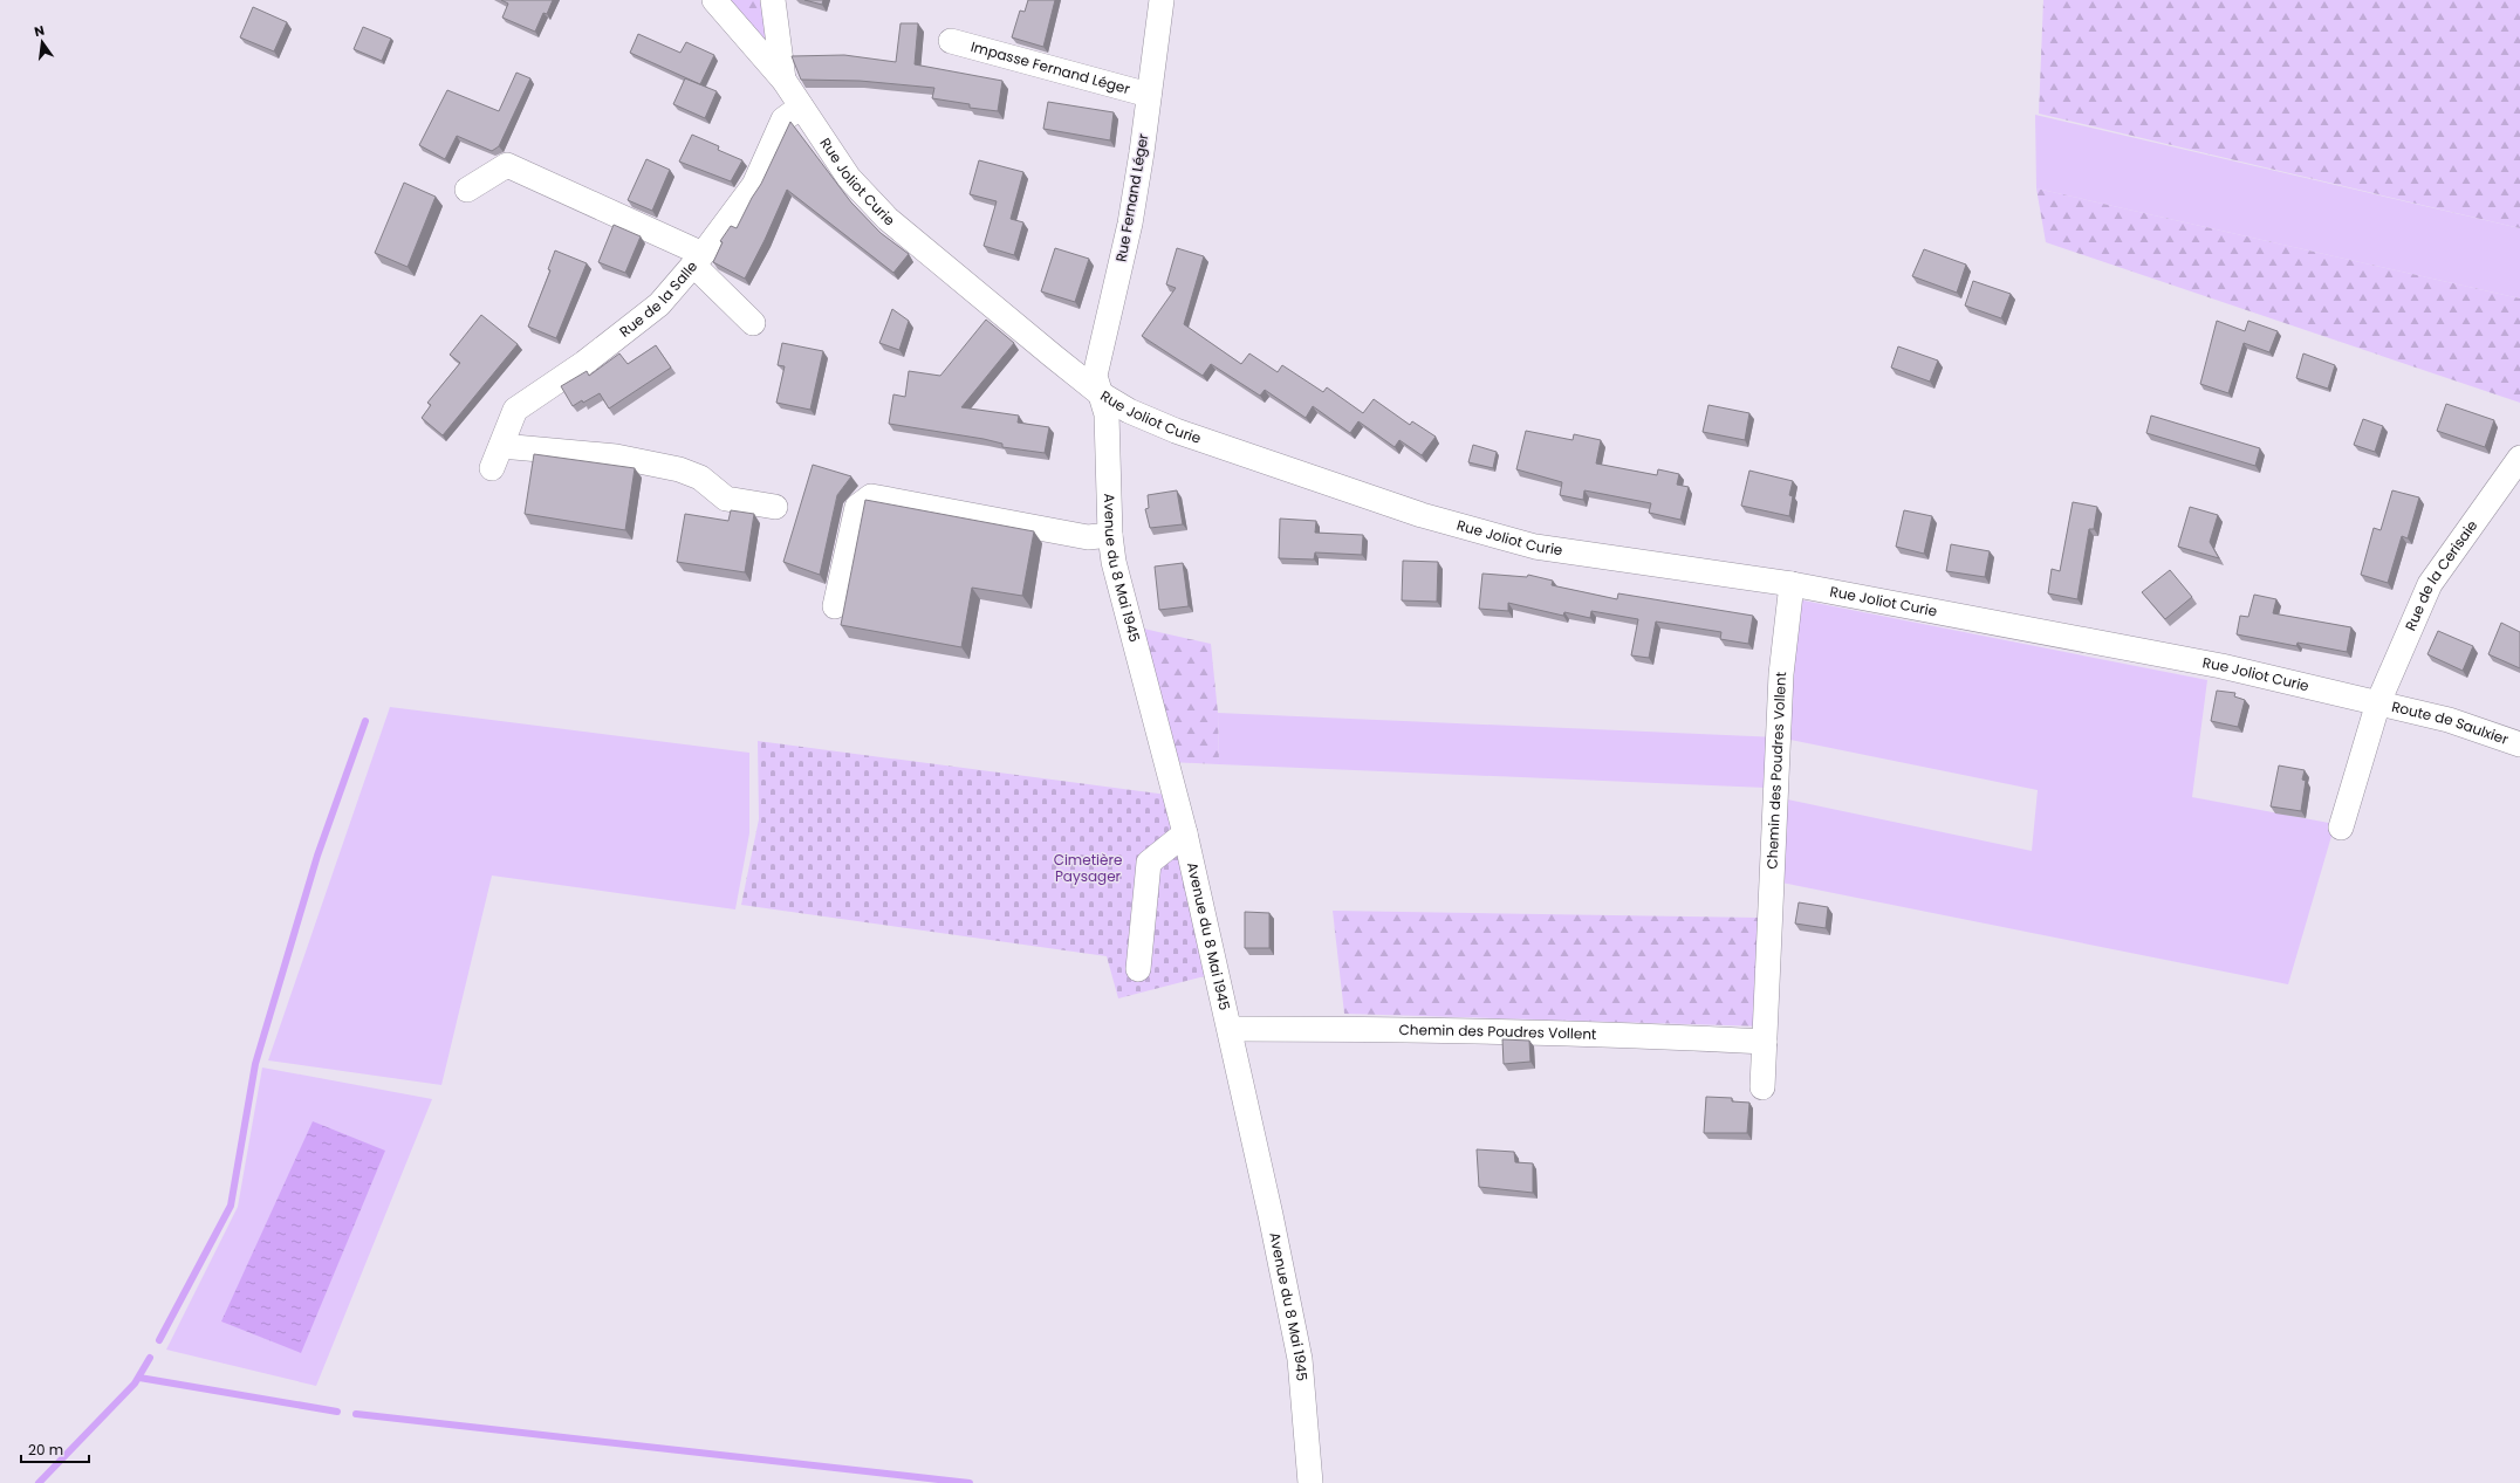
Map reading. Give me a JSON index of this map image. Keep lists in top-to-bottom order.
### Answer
{
  "streets": {
    "street": [
      "Impasse Fernand Léger",
      "Rue Joliot Curie",
      "Rue Fernand Léger",
      "Rue de la Salle",
      "Avenue du 8 Mai 1945",
      "Rue de la Cerisaie",
      "Route de Saulxier",
      "Chemin des Poudres Vollent"
    ]
  },
  "crossings": [
    ["Impasse Fernand Léger", "Rue Fernand Léger"],
    ["Rue Joliot Curie", "Rue Fernand Léger"],
    ["Rue Joliot Curie", "Rue de la Salle"],
    ["Rue Joliot Curie", "Avenue du 8 Mai 1945"],
    ["Rue Joliot Curie", "Rue de la Cerisaie"],
    ["Rue Joliot Curie", "Route de Saulxier"],
    ["Rue Joliot Curie", "Chemin des Poudres Vollent"],
    ["Rue Fernand Léger", "Avenue du 8 Mai 1945"],
    ["Avenue du 8 Mai 1945", "Chemin des Poudres Vollent"],
    ["Rue de la Cerisaie", "Route de Saulxier"]
  ],
  "parks": ["Cimetière Paysager"],
  "scale_bar": "20 m",
  "north": "top"
}
